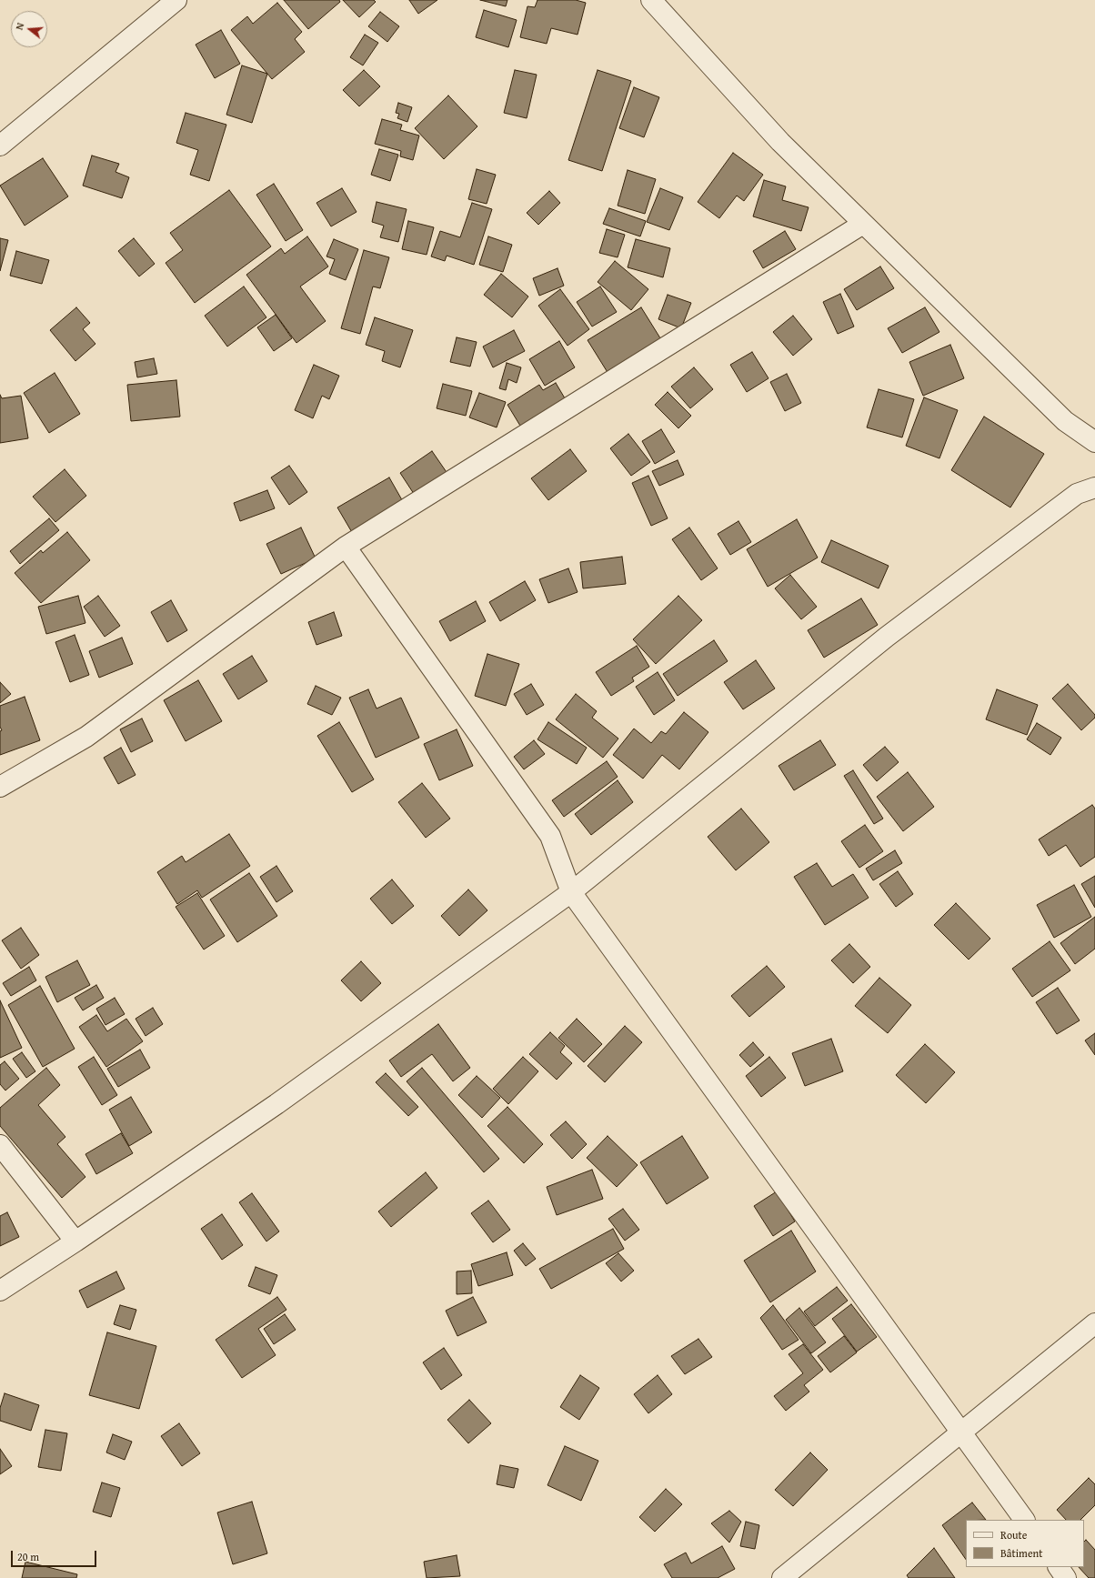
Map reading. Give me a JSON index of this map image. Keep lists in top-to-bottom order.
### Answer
{
  "legend": ["Route", "Bâtiment"],
  "scale_bar": "20 m",
  "north": "left"
}
